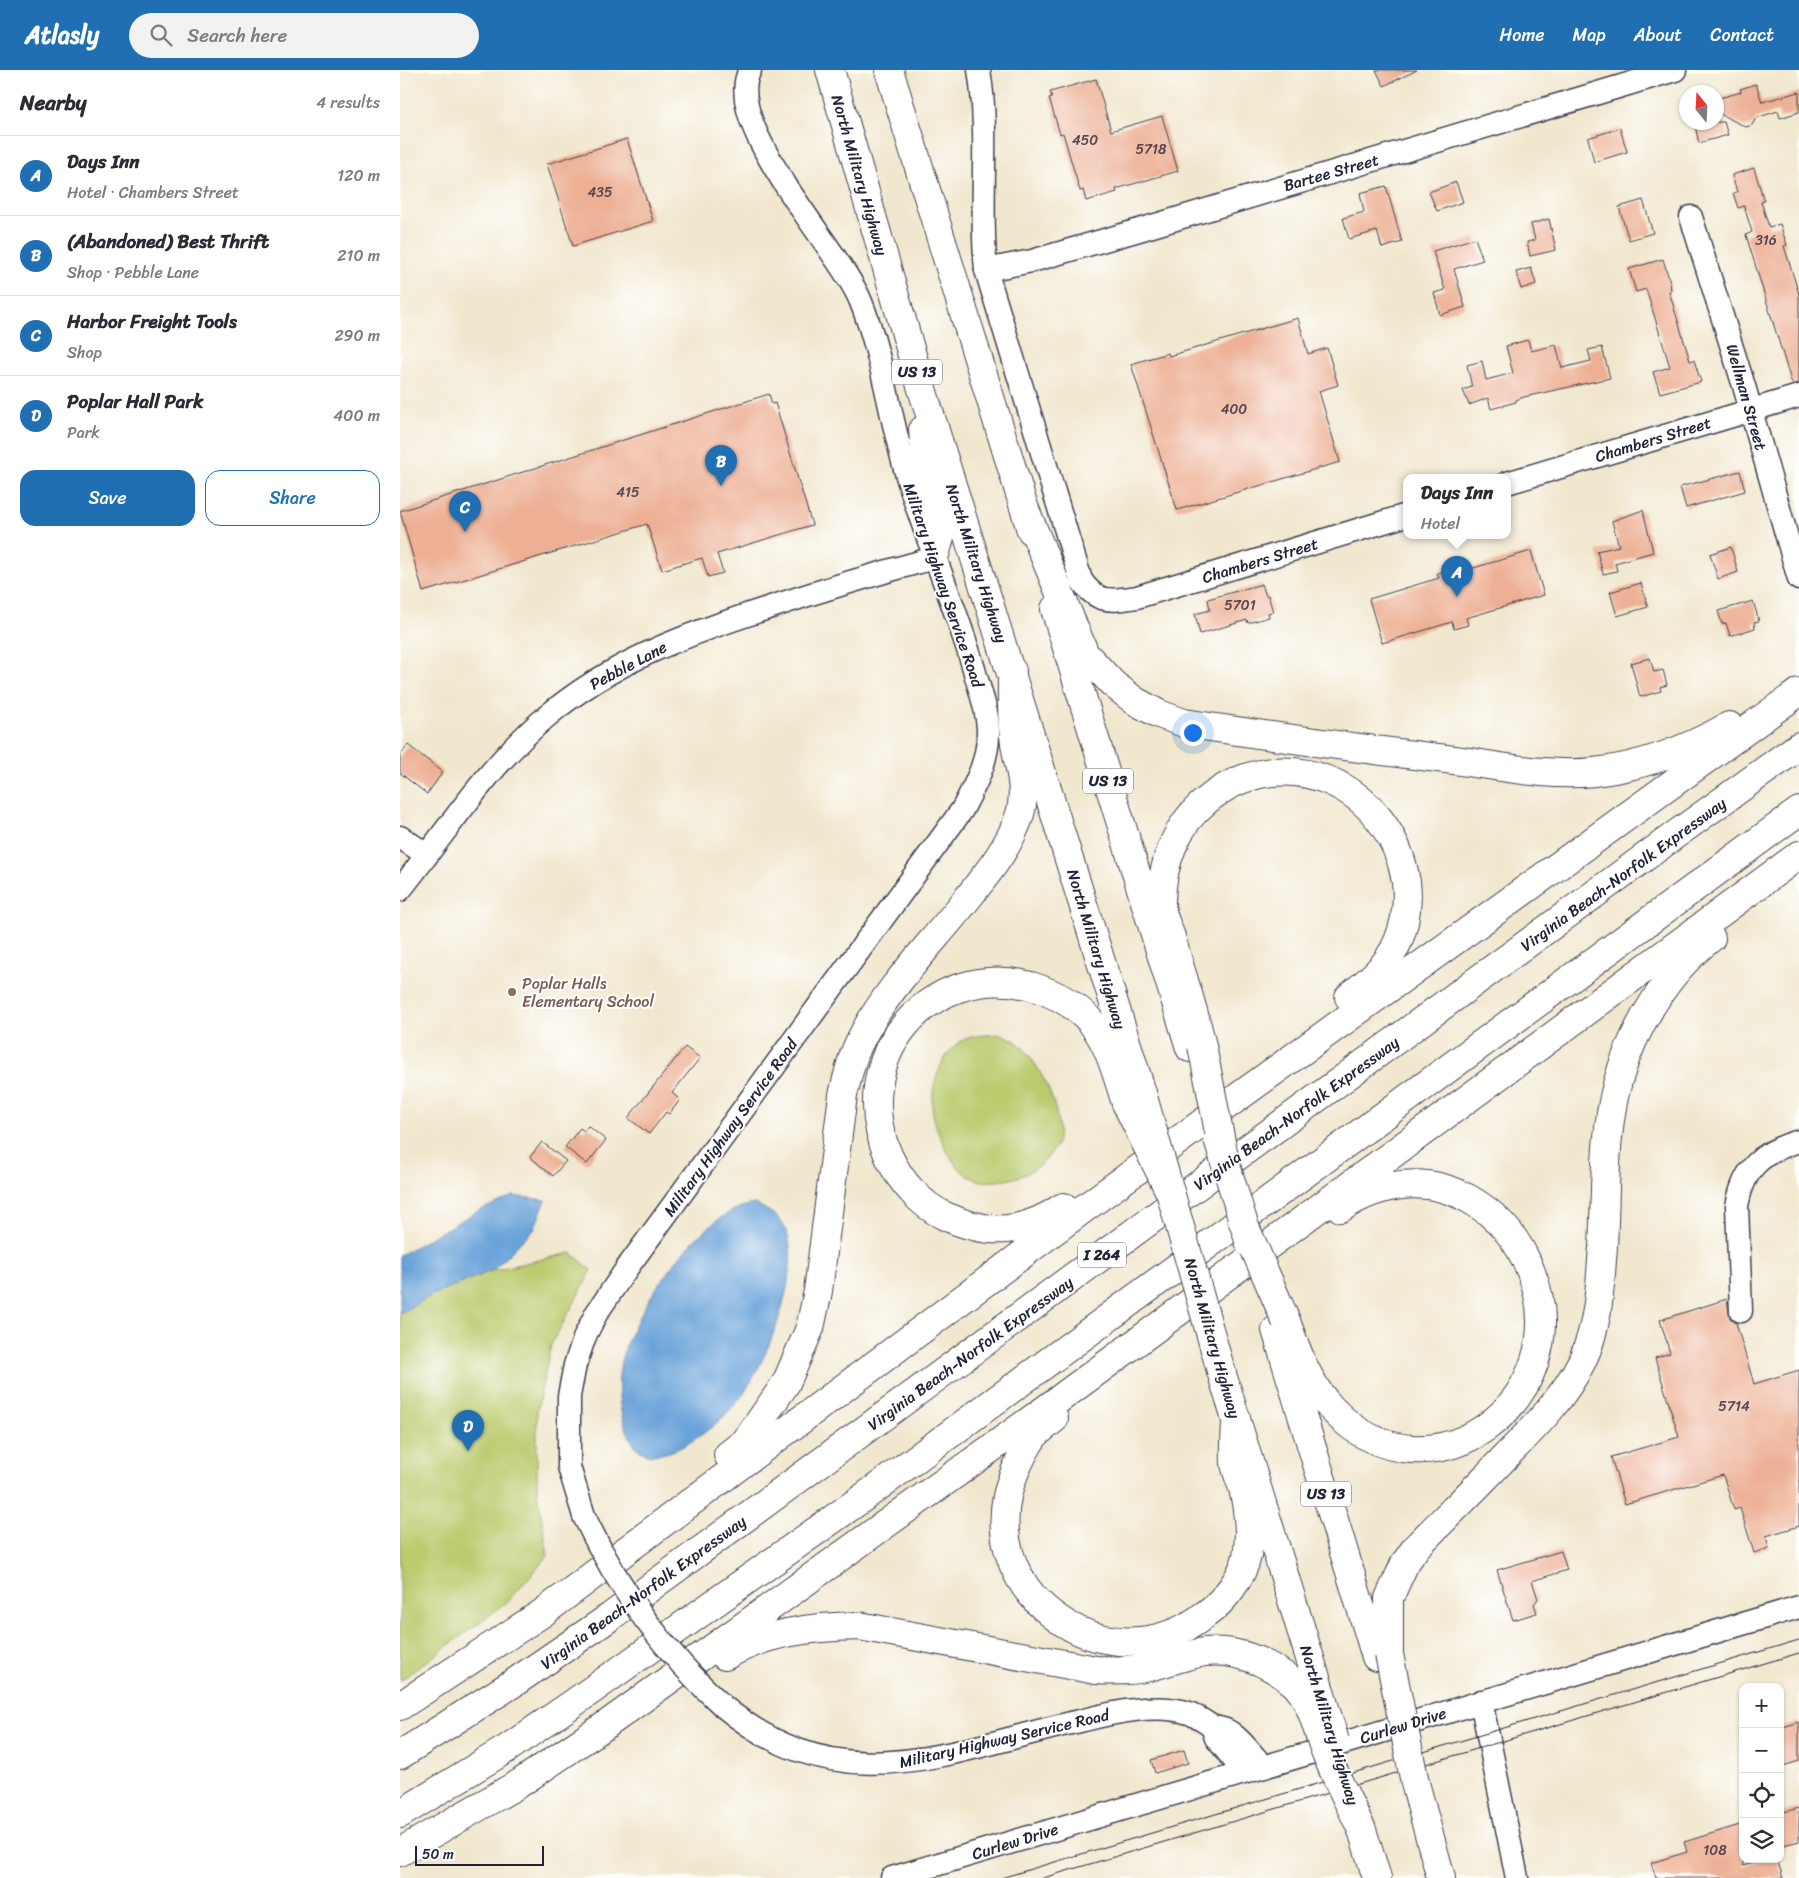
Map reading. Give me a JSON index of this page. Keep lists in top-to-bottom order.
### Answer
{
  "streets": {
    "main road": [
      "North Military Highway",
      "US 13",
      "Virginia Beach-Norfolk Expressway",
      "I 264"
    ],
    "street": [
      "Bartee Street",
      "Wellman Street",
      "Chambers Street",
      "Military Highway Service Road",
      "Pebble Lane",
      "Curlew Drive"
    ]
  },
  "crossings": [
    ["Bartee Street", "Chambers Street"],
    ["Wellman Street", "Chambers Street"],
    ["Military Highway Service Road", "Pebble Lane"],
    ["Military Highway Service Road", "Curlew Drive"]
  ],
  "places": ["Poplar Halls Elementary School"],
  "house_numbers": [
    "450",
    "5718",
    "435",
    "316",
    "400",
    "415",
    "5701",
    "5714",
    "108"
  ],
  "scale_bar": "50 m",
  "north": "top",
  "page": {
    "header": "Atlasly",
    "search": "Search here",
    "nav": [
      "Home",
      "Map",
      "About",
      "Contact"
    ],
    "heading": ["Nearby", "4 results"],
    "list": [
      {
        "mark": "A",
        "name": "Days Inn",
        "note": "Hotel · Chambers Street",
        "value": "120 m"
      },
      {
        "mark": "B",
        "name": "(Abandoned) Best Thrift",
        "note": "Shop · Pebble Lane",
        "value": "210 m"
      },
      {
        "mark": "C",
        "name": "Harbor Freight Tools",
        "note": "Shop",
        "value": "290 m"
      },
      {
        "mark": "D",
        "name": "Poplar Hall Park",
        "note": "Park",
        "value": "400 m"
      }
    ],
    "pins": [
      "B",
      "C",
      "A",
      "D"
    ],
    "buttons": ["Save", "Share"],
    "popup": ["Days Inn", "Hotel"],
    "map_buttons": ["+", "−"],
    "scale": "50 m"
  }
}
